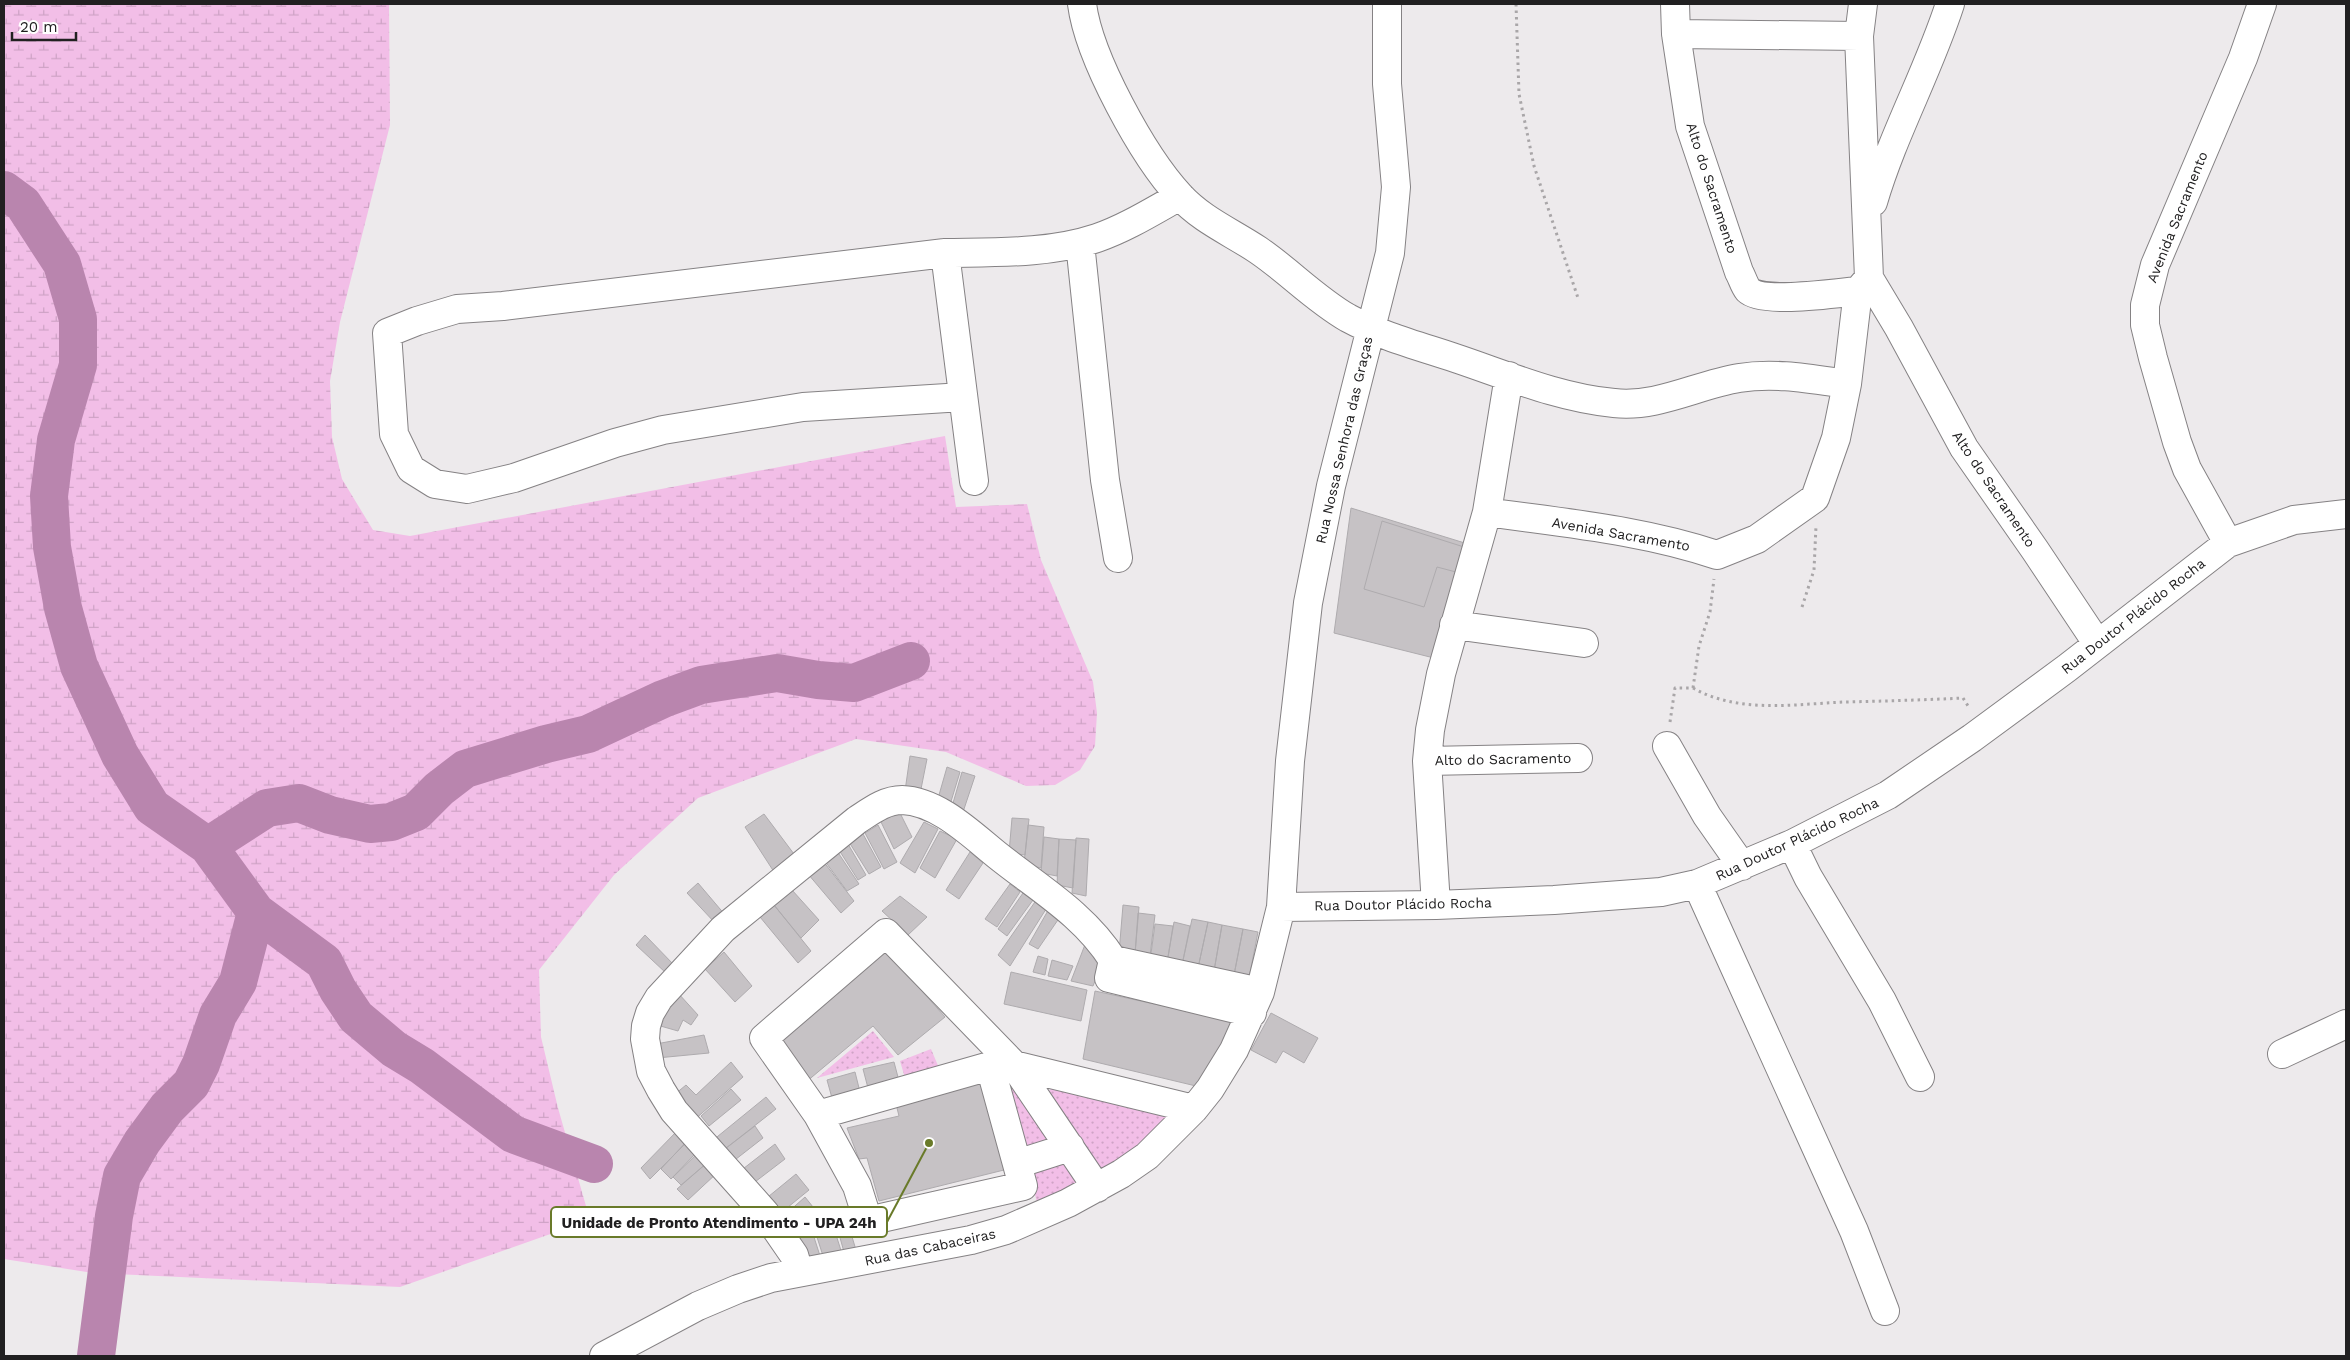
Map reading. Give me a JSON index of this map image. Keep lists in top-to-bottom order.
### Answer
{
  "streets": {
    "street": [
      "Alto do Sacramento",
      "Avenida Sacramento",
      "Rua Nossa Senhora das Graças",
      "Rua Doutor Plácido Rocha",
      "Rua das Cabaceiras"
    ]
  },
  "crossings": [
    ["Alto do Sacramento", "Avenida Sacramento"],
    ["Alto do Sacramento", "Rua Doutor Plácido Rocha"],
    ["Avenida Sacramento", "Rua Doutor Plácido Rocha"],
    ["Rua Nossa Senhora das Graças", "Rua Doutor Plácido Rocha"],
    ["Rua Nossa Senhora das Graças", "Rua das Cabaceiras"],
    ["Rua Doutor Plácido Rocha", "Rua das Cabaceiras"]
  ],
  "places": ["Unidade de Pronto Atendimento - UPA 24h"],
  "scale_bar": "20 m"
}
